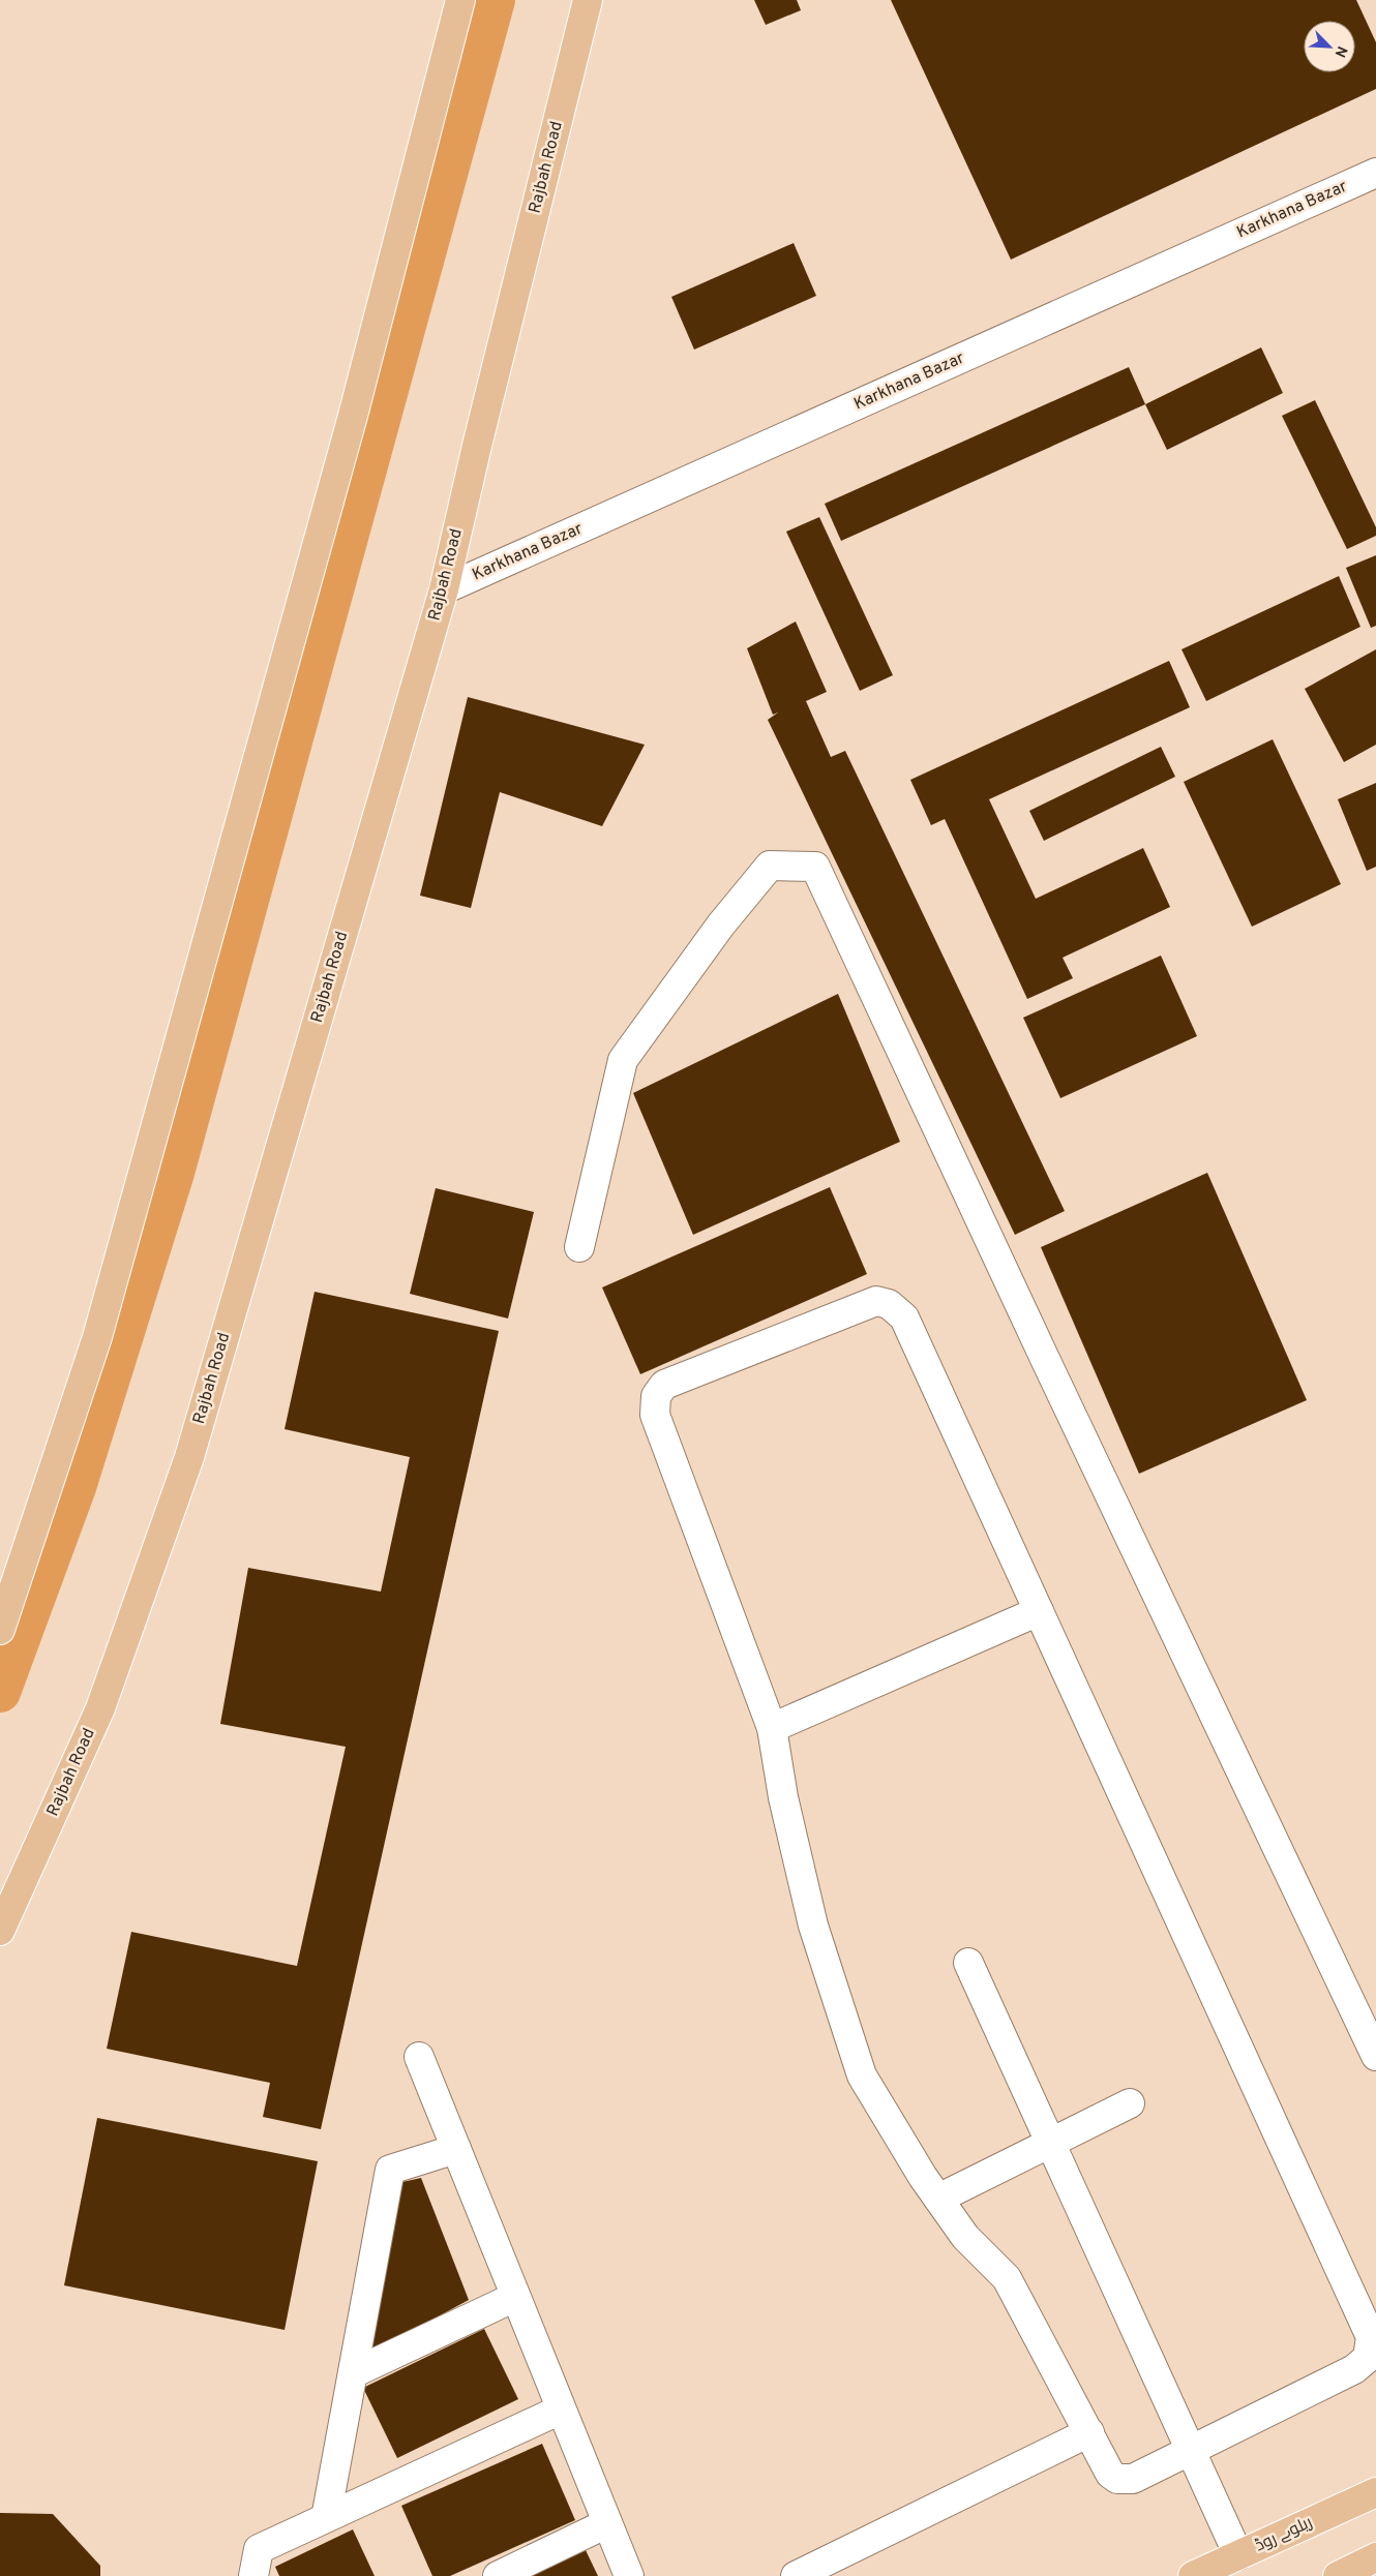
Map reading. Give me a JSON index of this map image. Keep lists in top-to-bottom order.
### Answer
{
  "streets": {
    "main road": ["Rajbah Road", "ریلوے روڈ"],
    "street": ["Karkhana Bazar"]
  },
  "crossings": [
    ["Rajbah Road", "Karkhana Bazar"]
  ],
  "north": "bottom right"
}
